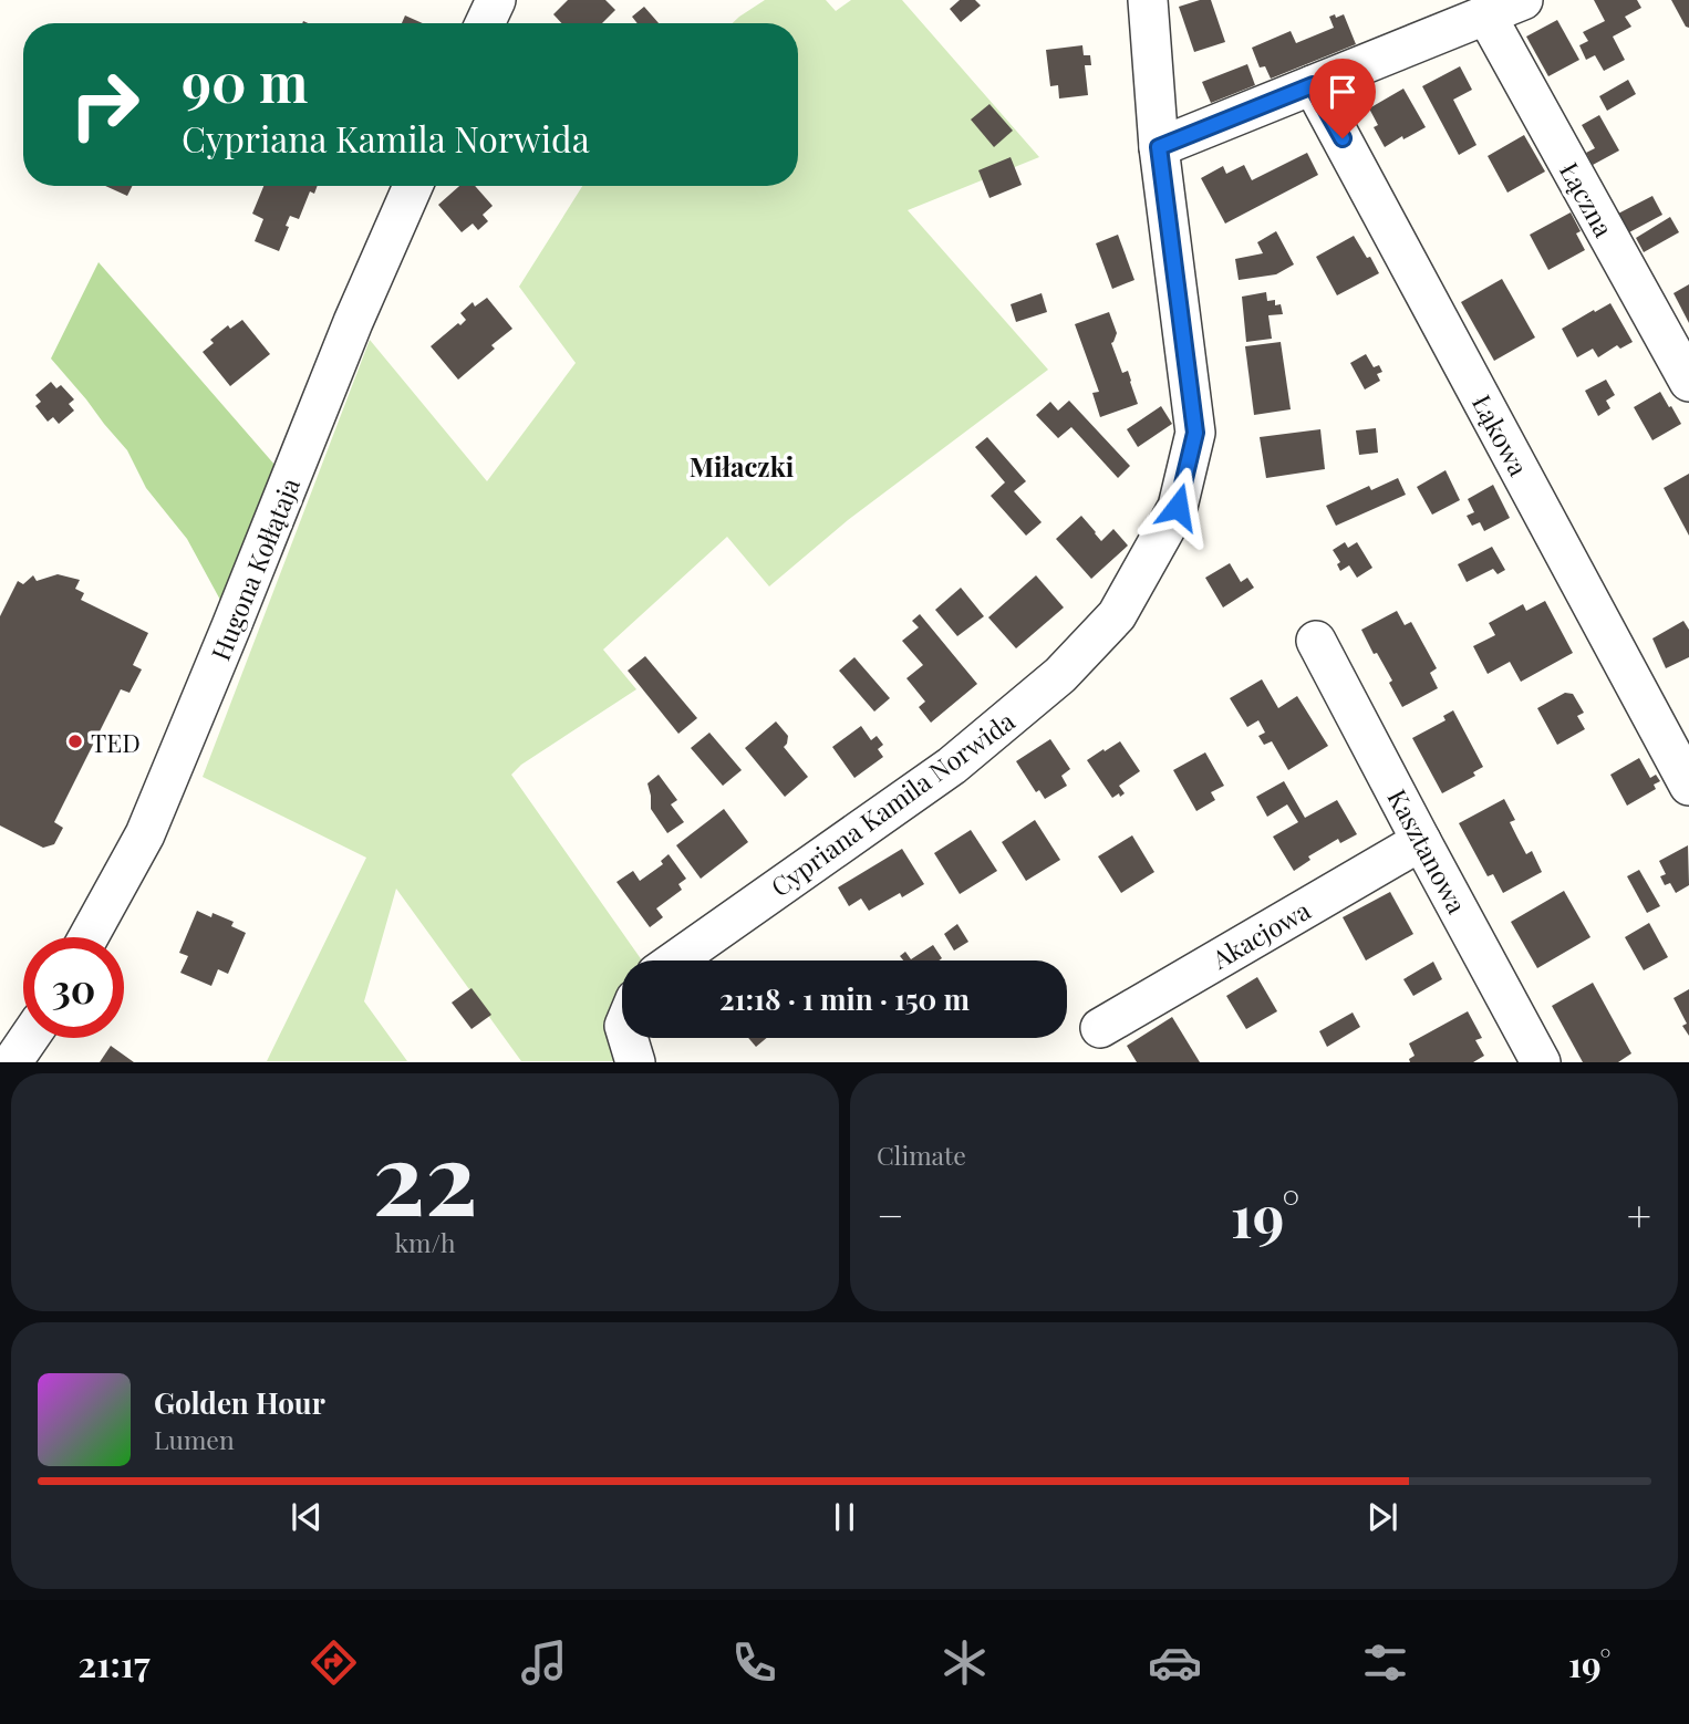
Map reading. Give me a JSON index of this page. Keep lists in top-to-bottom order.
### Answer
{
  "streets": {
    "street": [
      "Łączna",
      "Łąkowa",
      "Hugona Kołłątaja",
      "Cypriana Kamila Norwida",
      "Kasztanowa",
      "Akacjowa"
    ]
  },
  "crossings": [
    ["Kasztanowa", "Akacjowa"]
  ],
  "districts": ["Miłaczki"],
  "places": ["TED"],
  "page": {
    "turn": ["90 m", "Cypriana Kamila Norwida"],
    "limit": "30",
    "trip": "21:18 · 1 min · 150 m",
    "tile": [
      ["22", "km/h"],
      "Climate"
    ],
    "heat": ["−", "19°", "+"],
    "song": ["Golden Hour", "Lumen"],
    "tabs": ["21:17", "19°"]
  }
}
